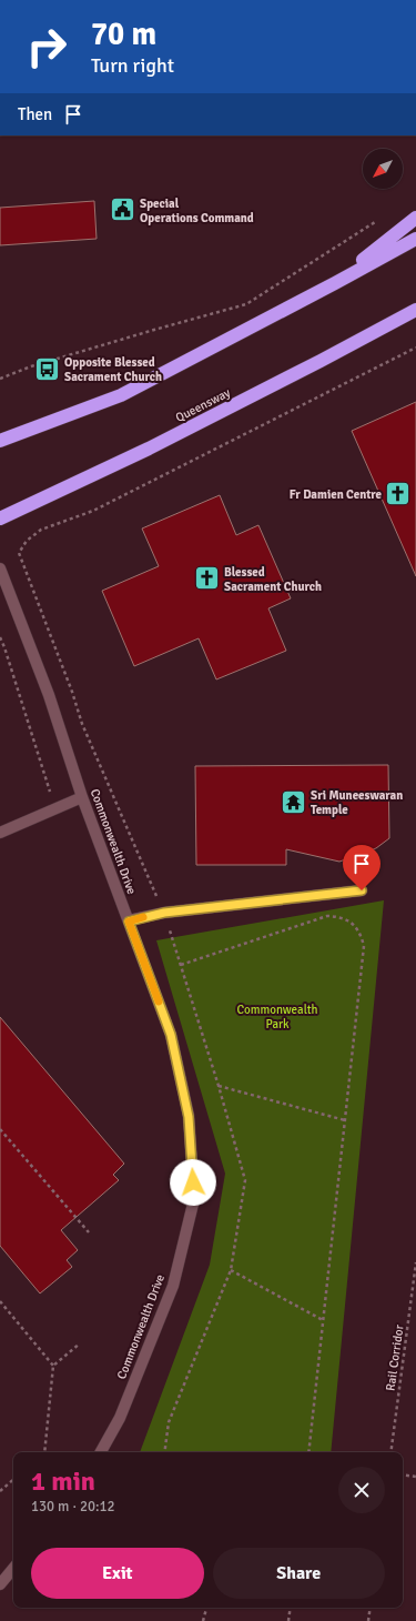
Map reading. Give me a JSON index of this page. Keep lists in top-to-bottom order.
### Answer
{
  "streets": {
    "highway": ["Queensway"],
    "street": ["Commonwealth Drive"],
    "path": ["Rail Corridor"]
  },
  "parks": ["Commonwealth Park"],
  "places": {
    "public building": ["Special Operations Command"],
    "bus stop": ["Opposite Blessed Sacrament Church"],
    "church": ["Fr Damien Centre", "Blessed Sacrament Church"],
    "temple": ["Sri Muneeswaran Temple"]
  },
  "north": "bottom left",
  "page": {
    "turn": ["70 m", "Turn right"],
    "then": "Then",
    "heading": ["1 min", "130 m · 20:12"],
    "buttons": ["Exit", "Share"]
  }
}
